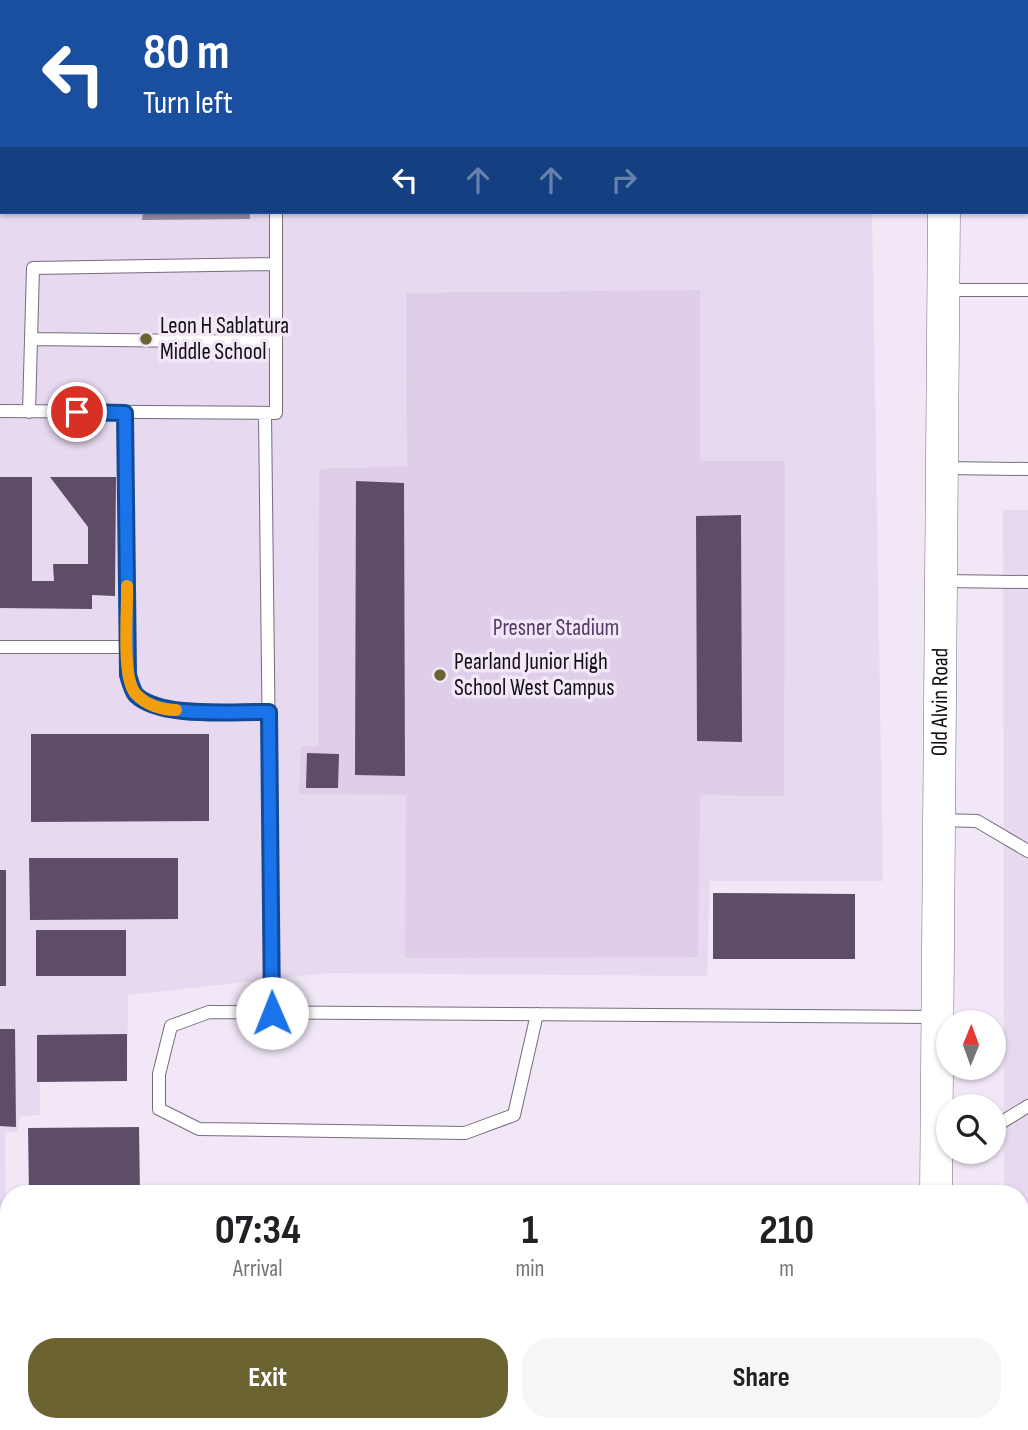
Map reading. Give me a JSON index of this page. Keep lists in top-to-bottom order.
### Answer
{
  "streets": {
    "street": ["Old Alvin Road"]
  },
  "parks": ["Presner Stadium"],
  "places": ["Leon H Sablatura Middle School", "Pearland Junior High School West Campus"],
  "north": "top",
  "page": {
    "turn": ["80 m", "Turn left"],
    "eta": [
      "07:34",
      "Arrival",
      "1",
      "min",
      "210",
      "m"
    ],
    "buttons": ["Exit", "Share"]
  }
}
